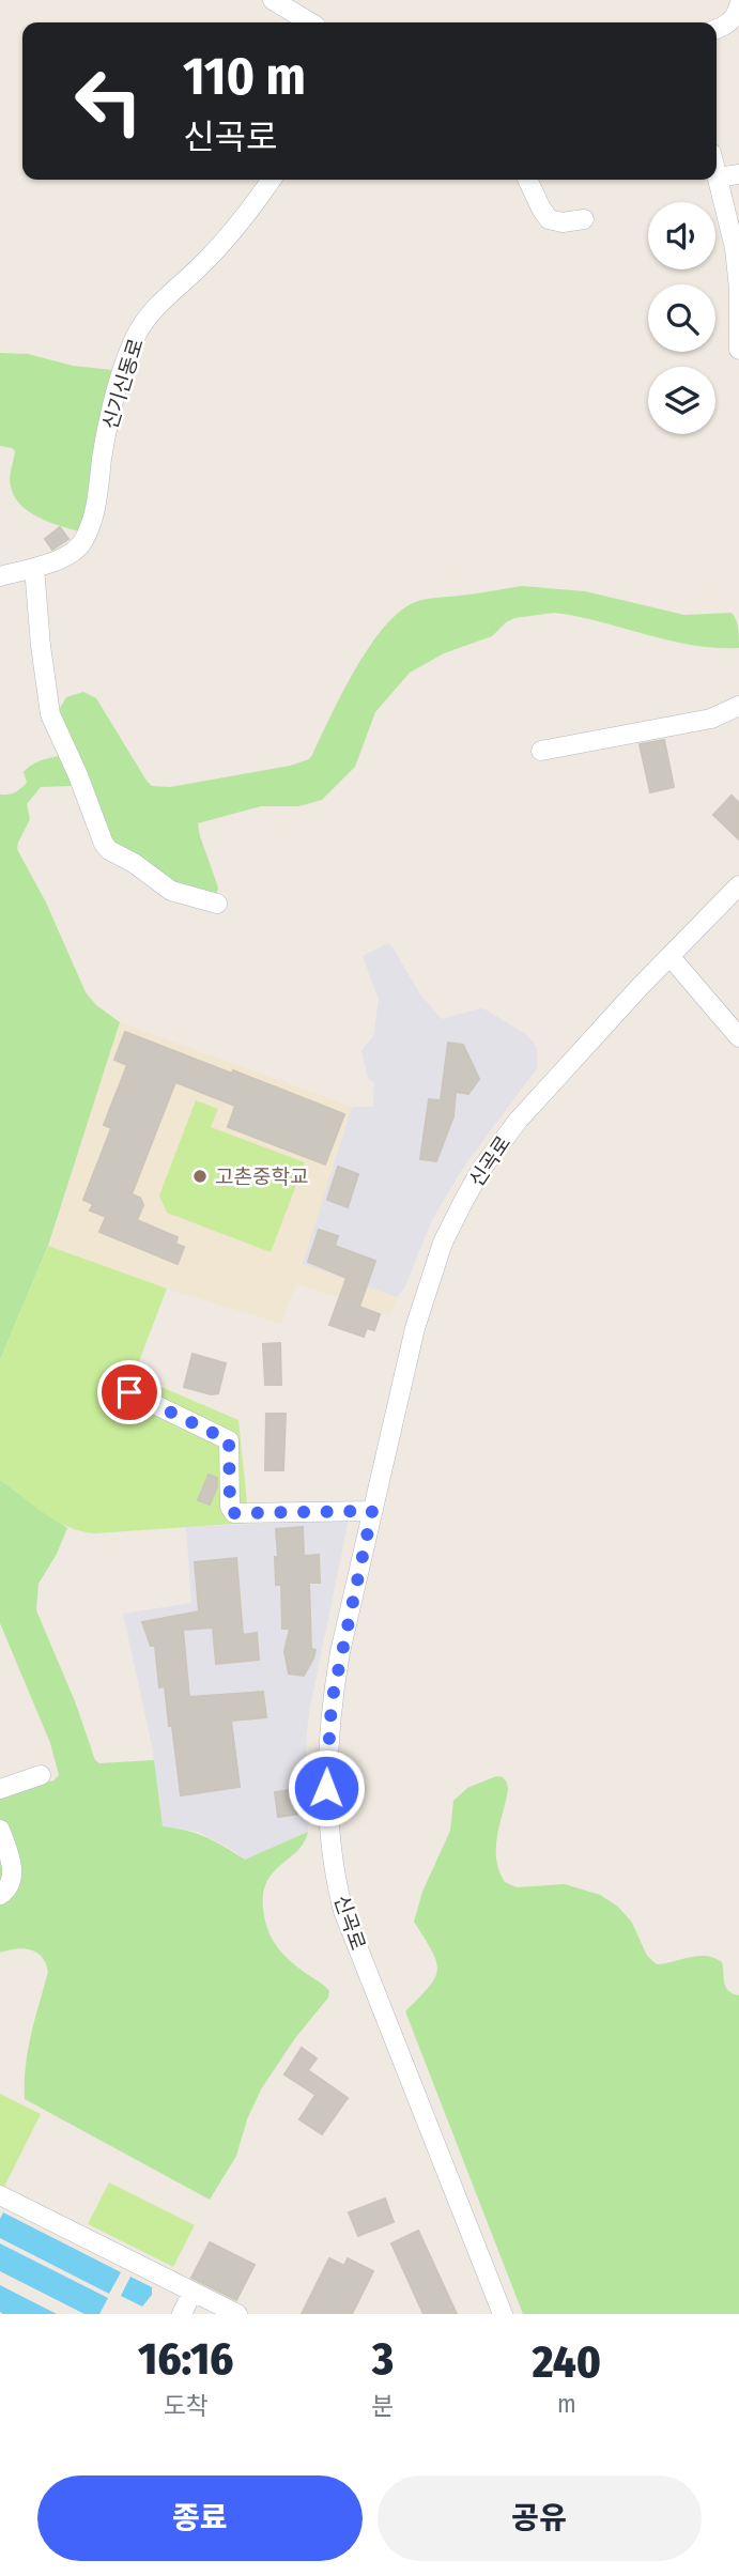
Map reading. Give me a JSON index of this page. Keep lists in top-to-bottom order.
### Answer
{
  "streets": {
    "street": ["신기신동로", "신곡로"]
  },
  "places": ["고촌중학교"],
  "page": {
    "turn": ["110 m", "신곡로"],
    "eta": [
      "16:16",
      "도착",
      "3",
      "분",
      "240",
      "m"
    ],
    "buttons": ["종료", "공유"]
  }
}
